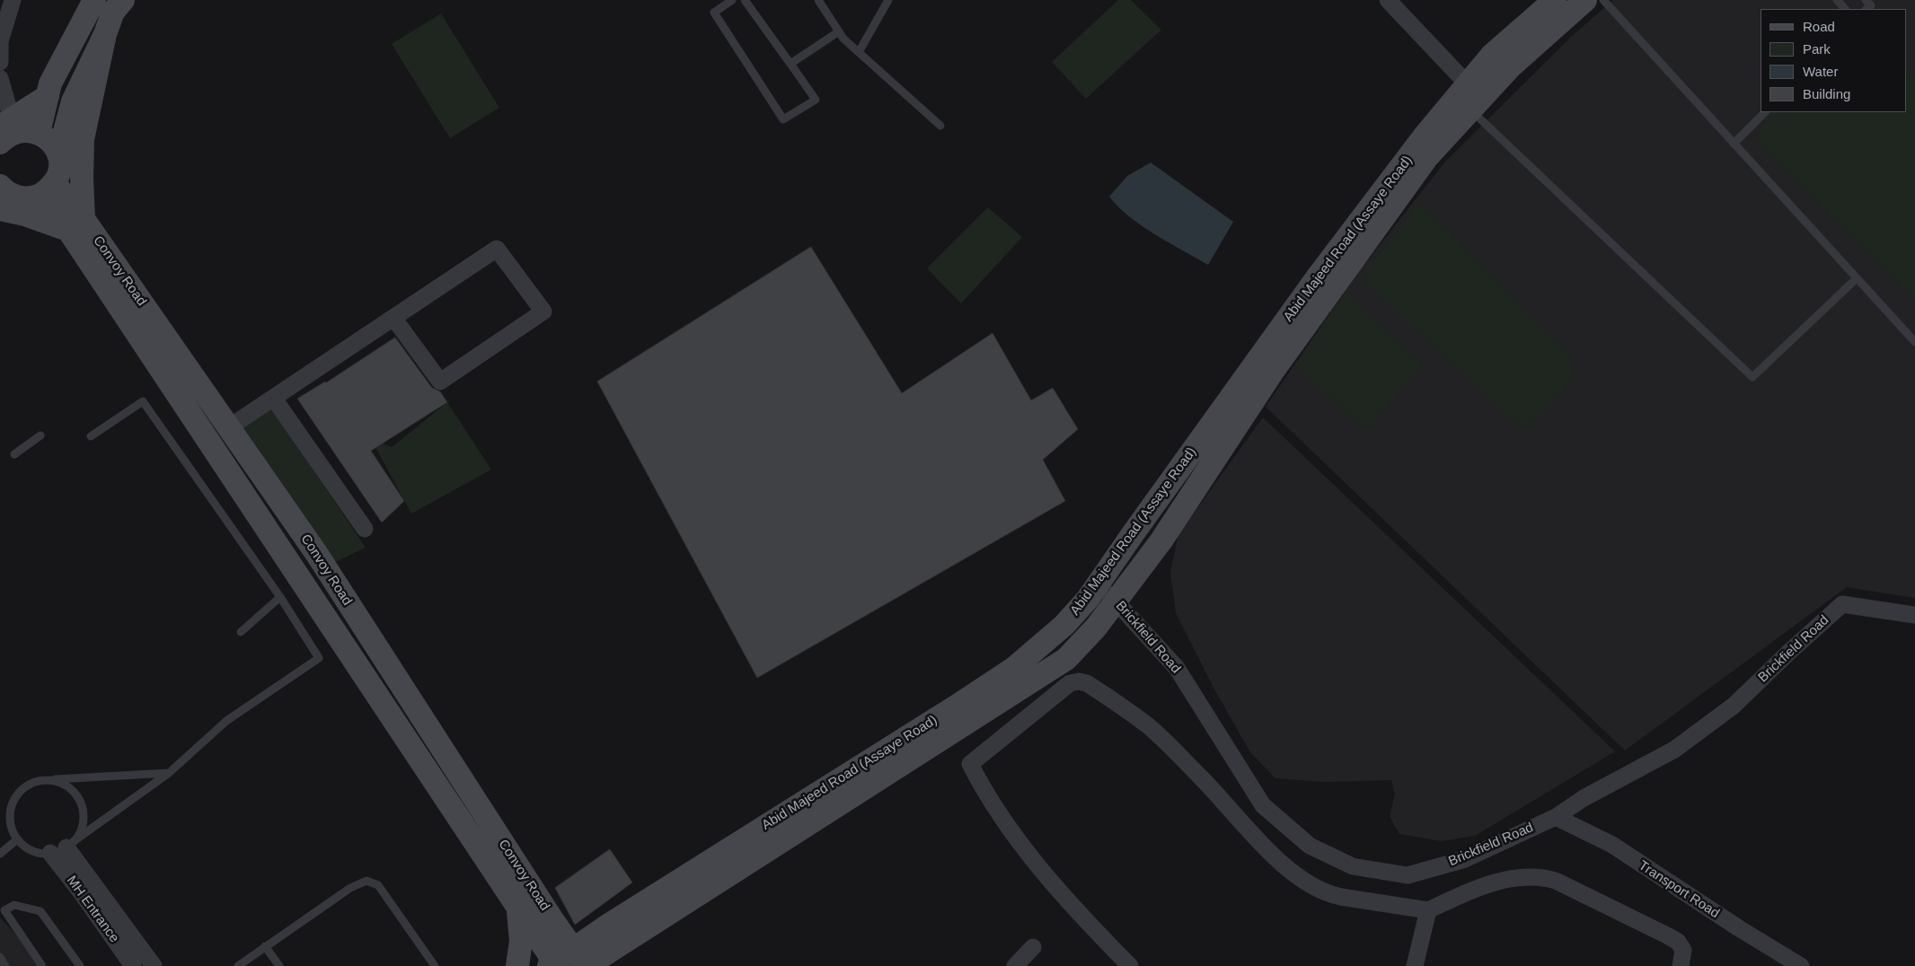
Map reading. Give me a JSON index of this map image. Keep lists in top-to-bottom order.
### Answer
{
  "streets": {
    "main road": ["Abid Majeed Road (Assaye Road)", "Convoy Road"],
    "street": ["Brickfield Road", "Transport Road", "MH Entrance"]
  },
  "crossings": [
    ["Abid Majeed Road (Assaye Road)", "Convoy Road"],
    ["Abid Majeed Road (Assaye Road)", "Brickfield Road"],
    ["Brickfield Road", "Transport Road"]
  ],
  "legend": [
    "Road",
    "Park",
    "Water",
    "Building"
  ]
}
